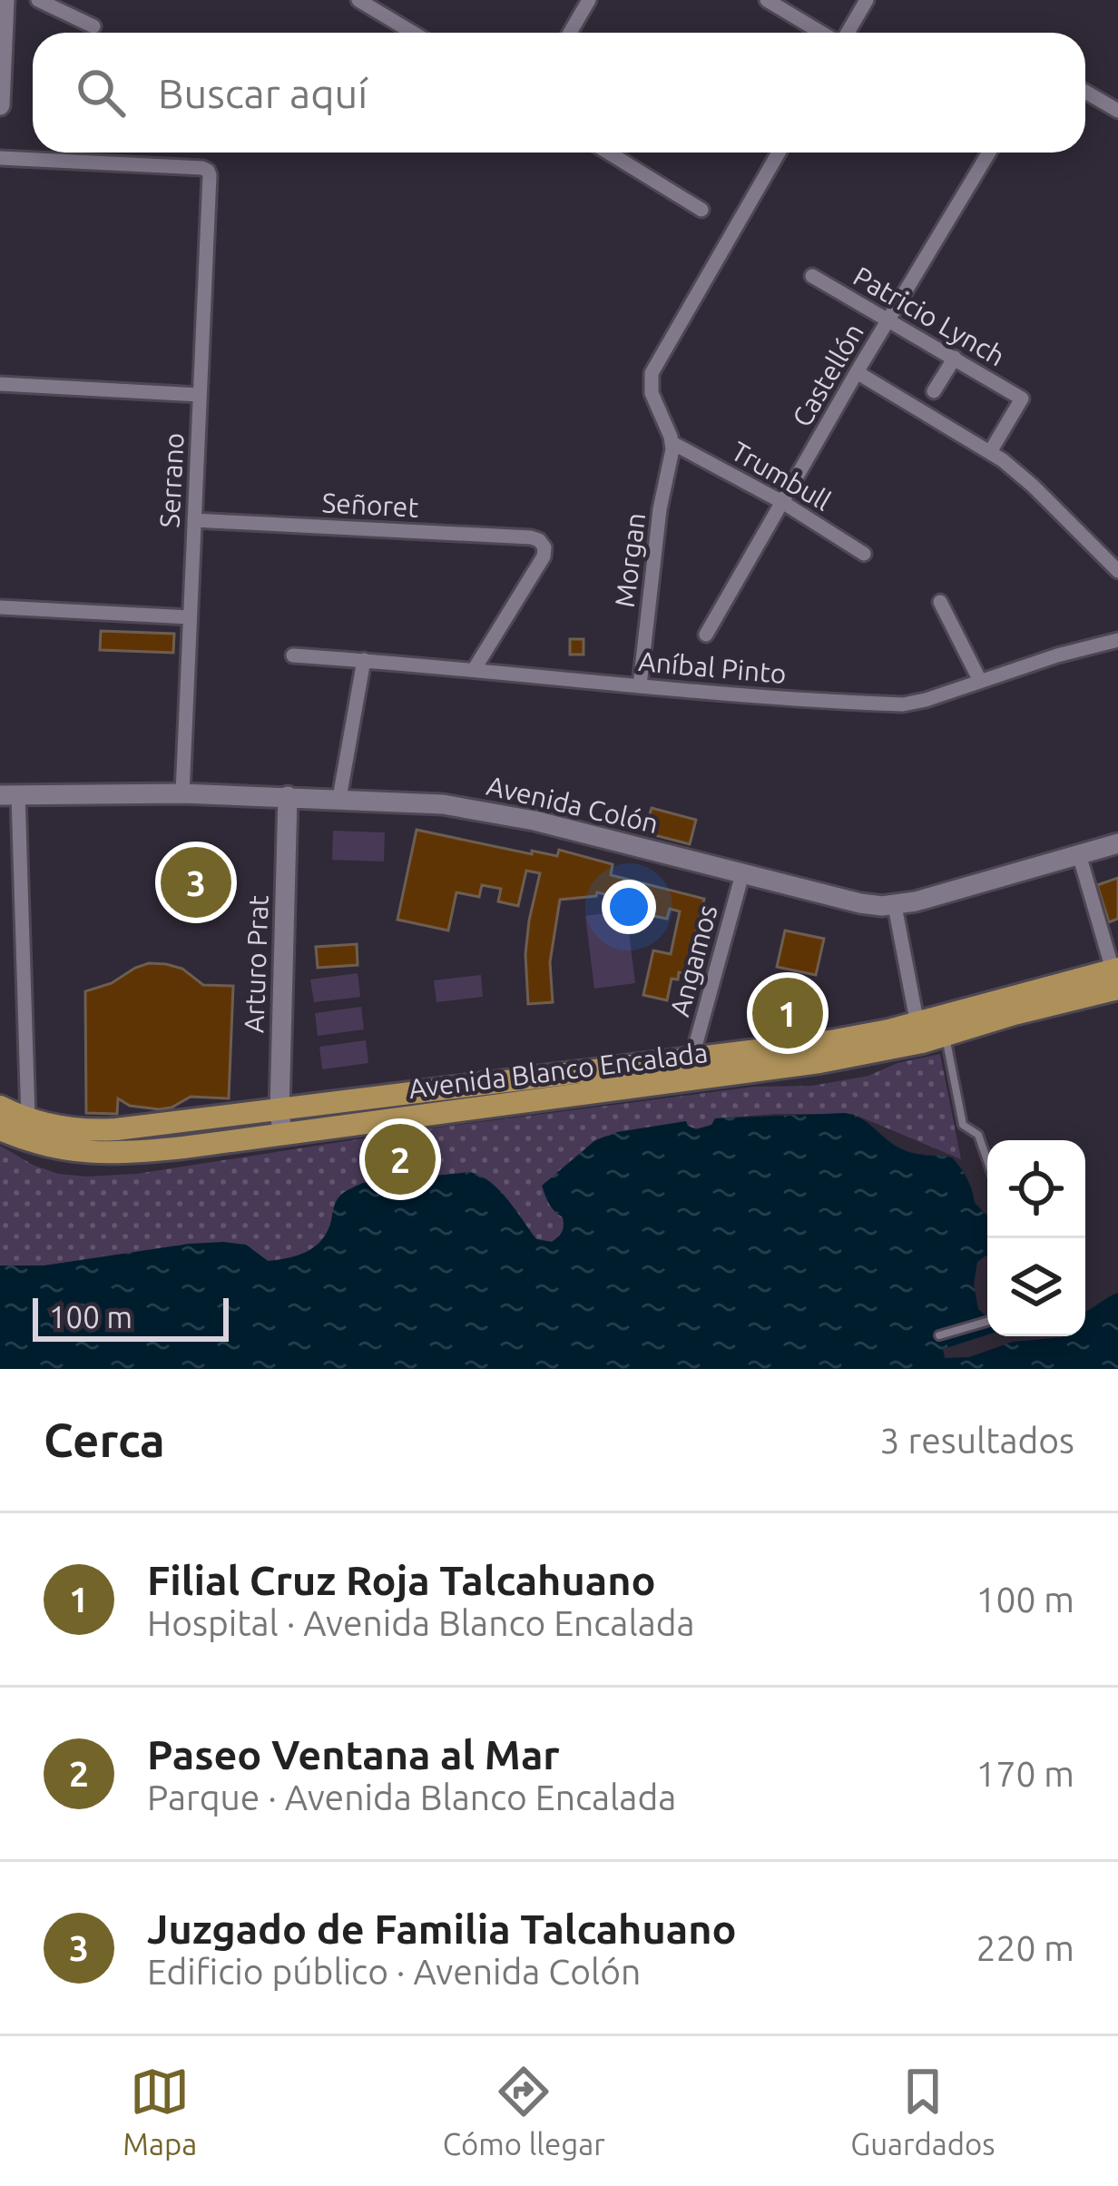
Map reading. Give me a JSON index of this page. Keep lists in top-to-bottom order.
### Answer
{
  "streets": {
    "main road": ["Avenida Colón", "Arturo Prat", "Avenida Blanco Encalada"],
    "street": [
      "Patricio Lynch",
      "Castellón",
      "Trumbull",
      "Serrano",
      "Señoret",
      "Morgan",
      "Aníbal Pinto",
      "Angamos"
    ]
  },
  "crossings": [
    ["Patricio Lynch", "Castellón"],
    ["Castellón", "Trumbull"],
    ["Trumbull", "Morgan"],
    ["Serrano", "Señoret"],
    ["Serrano", "Avenida Colón"],
    ["Señoret", "Aníbal Pinto"],
    ["Morgan", "Aníbal Pinto"],
    ["Avenida Colón", "Angamos"],
    ["Avenida Colón", "Arturo Prat"],
    ["Angamos", "Avenida Blanco Encalada"],
    ["Arturo Prat", "Avenida Blanco Encalada"]
  ],
  "scale_bar": "100 m",
  "page": {
    "search": "Buscar aquí",
    "pins": ["3", "1", "2"],
    "scale": "100 m",
    "heading": ["Cerca", "3 resultados"],
    "list": [
      {
        "mark": "1",
        "name": "Filial Cruz Roja Talcahuano",
        "note": "Hospital · Avenida Blanco Encalada",
        "value": "100 m"
      },
      {
        "mark": "2",
        "name": "Paseo Ventana al Mar",
        "note": "Parque · Avenida Blanco Encalada",
        "value": "170 m"
      },
      {
        "mark": "3",
        "name": "Juzgado de Familia Talcahuano",
        "note": "Edificio público · Avenida Colón",
        "value": "220 m"
      }
    ],
    "nav": ["Mapa", "Cómo llegar", "Guardados"]
  }
}
